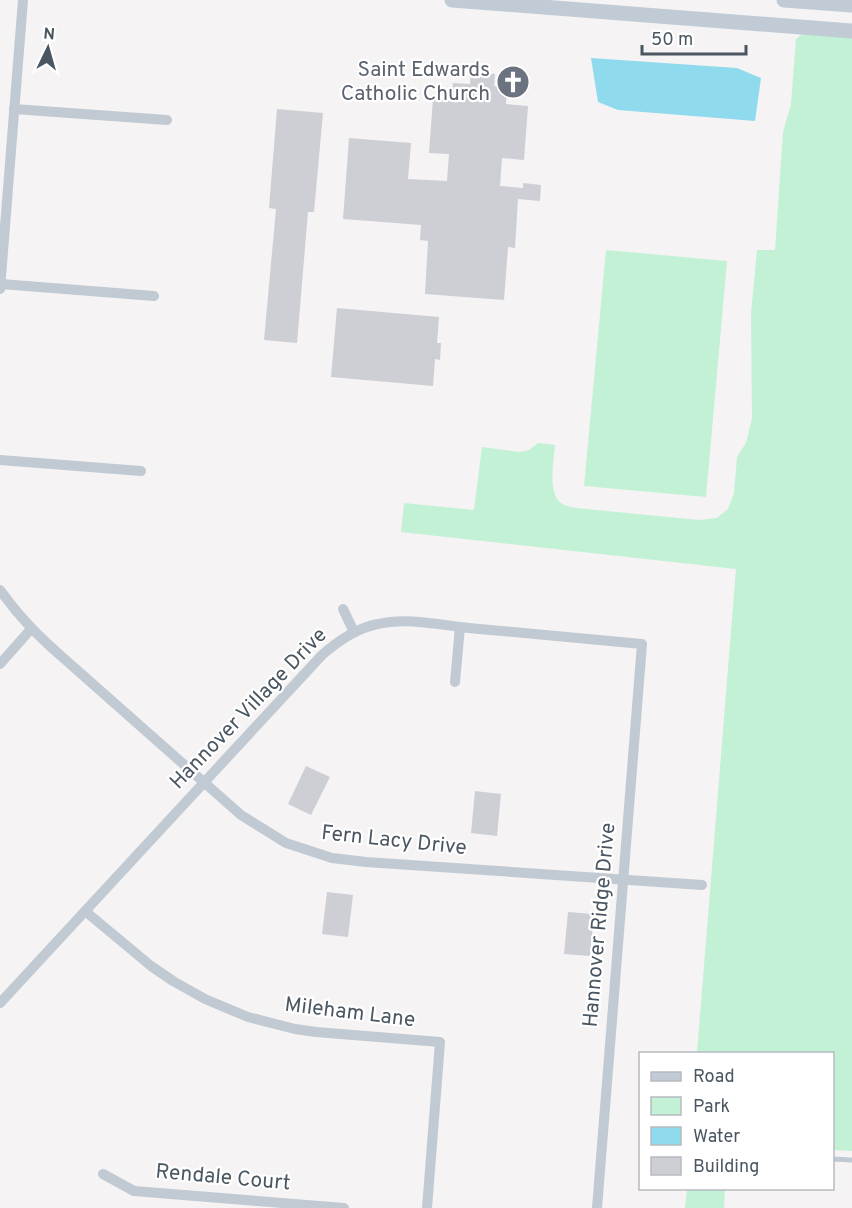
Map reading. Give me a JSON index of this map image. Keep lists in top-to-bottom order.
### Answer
{
  "streets": {
    "street": [
      "Hannover Village Drive",
      "Fern Lacy Drive",
      "Hannover Ridge Drive",
      "Mileham Lane",
      "Rendale Court"
    ]
  },
  "crossings": [
    ["Hannover Village Drive", "Fern Lacy Drive"],
    ["Hannover Village Drive", "Hannover Ridge Drive"],
    ["Hannover Village Drive", "Mileham Lane"],
    ["Fern Lacy Drive", "Hannover Ridge Drive"]
  ],
  "places": {
    "church": ["Saint Edwards Catholic Church"]
  },
  "legend": [
    "Road",
    "Park",
    "Water",
    "Building"
  ],
  "scale_bar": "50 m",
  "north": "top"
}
